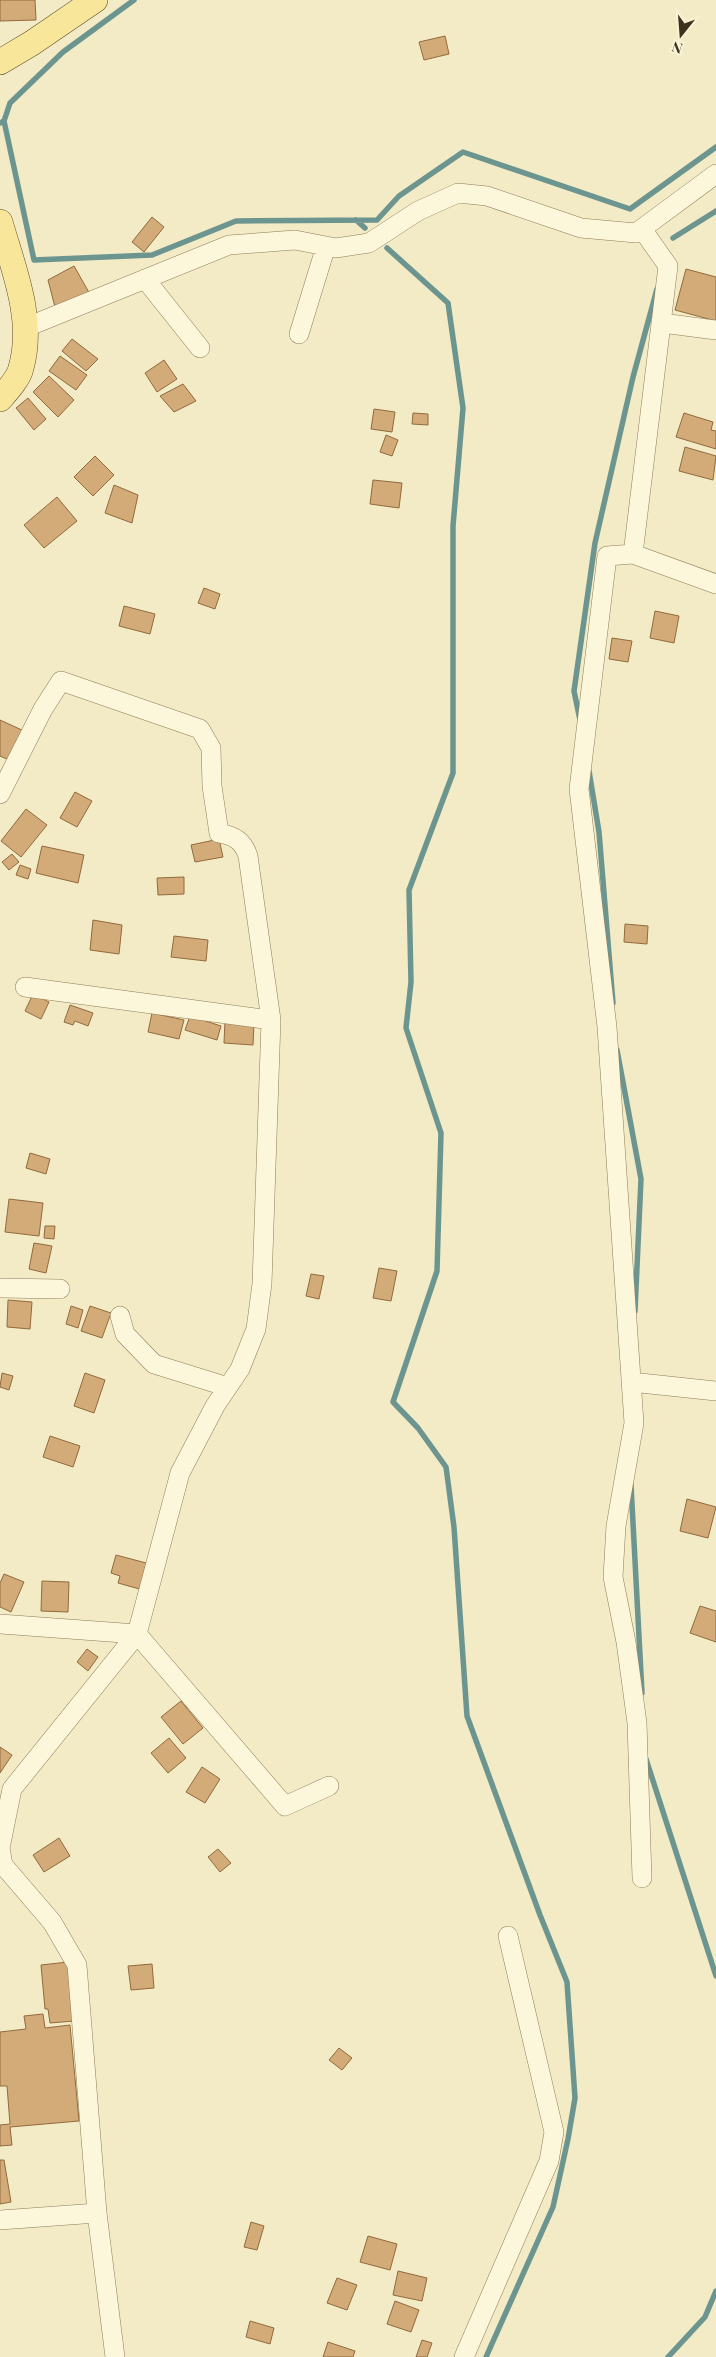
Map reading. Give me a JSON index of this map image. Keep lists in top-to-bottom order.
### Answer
{
  "north": "bottom"
}
